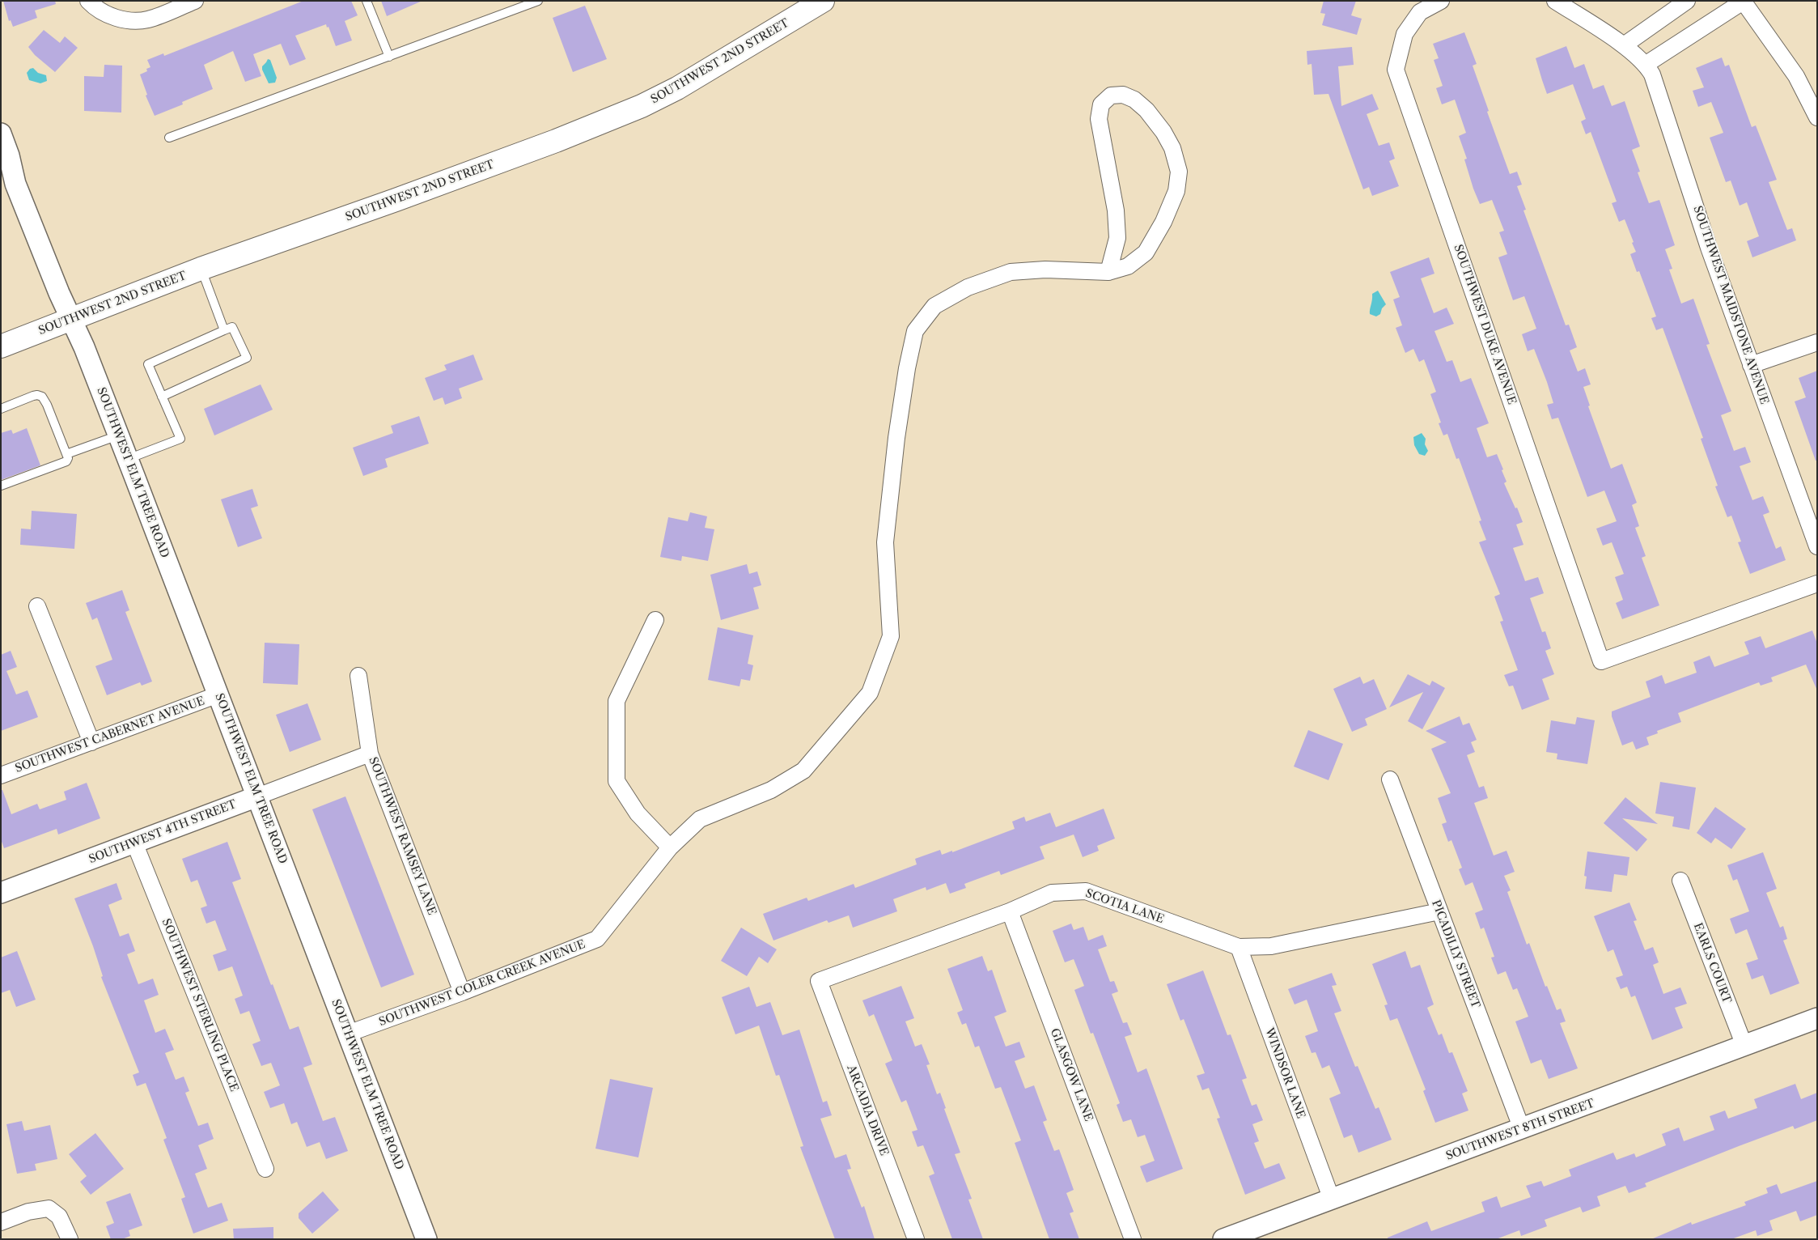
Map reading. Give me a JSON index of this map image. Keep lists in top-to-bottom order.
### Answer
{
  "streets": {
    "main road": ["SOUTHWEST 2ND STREET"],
    "street": [
      "SOUTHWEST MAIDSTONE AVENUE",
      "SOUTHWEST DUKE AVENUE",
      "SOUTHWEST ELM TREE ROAD",
      "SOUTHWEST CABERNET AVENUE",
      "SOUTHWEST 4TH STREET",
      "SOUTHWEST RAMSEY LANE",
      "SCOTIA LANE",
      "PICADILLY STREET",
      "EARLS COURT",
      "SOUTHWEST COLER CREEK AVENUE",
      "SOUTHWEST STERLING PLACE",
      "WINDSOR LANE",
      "GLASGOW LANE",
      "ARCADIA DRIVE",
      "SOUTHWEST 8TH STREET"
    ]
  },
  "crossings": [
    ["SOUTHWEST 2ND STREET", "SOUTHWEST ELM TREE ROAD"],
    ["SOUTHWEST ELM TREE ROAD", "SOUTHWEST CABERNET AVENUE"],
    ["SOUTHWEST ELM TREE ROAD", "SOUTHWEST 4TH STREET"],
    ["SOUTHWEST ELM TREE ROAD", "SOUTHWEST COLER CREEK AVENUE"],
    ["SOUTHWEST 4TH STREET", "SOUTHWEST RAMSEY LANE"],
    ["SOUTHWEST 4TH STREET", "SOUTHWEST STERLING PLACE"],
    ["SOUTHWEST RAMSEY LANE", "SOUTHWEST COLER CREEK AVENUE"],
    ["SCOTIA LANE", "PICADILLY STREET"],
    ["SCOTIA LANE", "WINDSOR LANE"],
    ["SCOTIA LANE", "GLASGOW LANE"],
    ["SCOTIA LANE", "ARCADIA DRIVE"],
    ["PICADILLY STREET", "SOUTHWEST 8TH STREET"],
    ["EARLS COURT", "SOUTHWEST 8TH STREET"],
    ["WINDSOR LANE", "SOUTHWEST 8TH STREET"]
  ]
}
